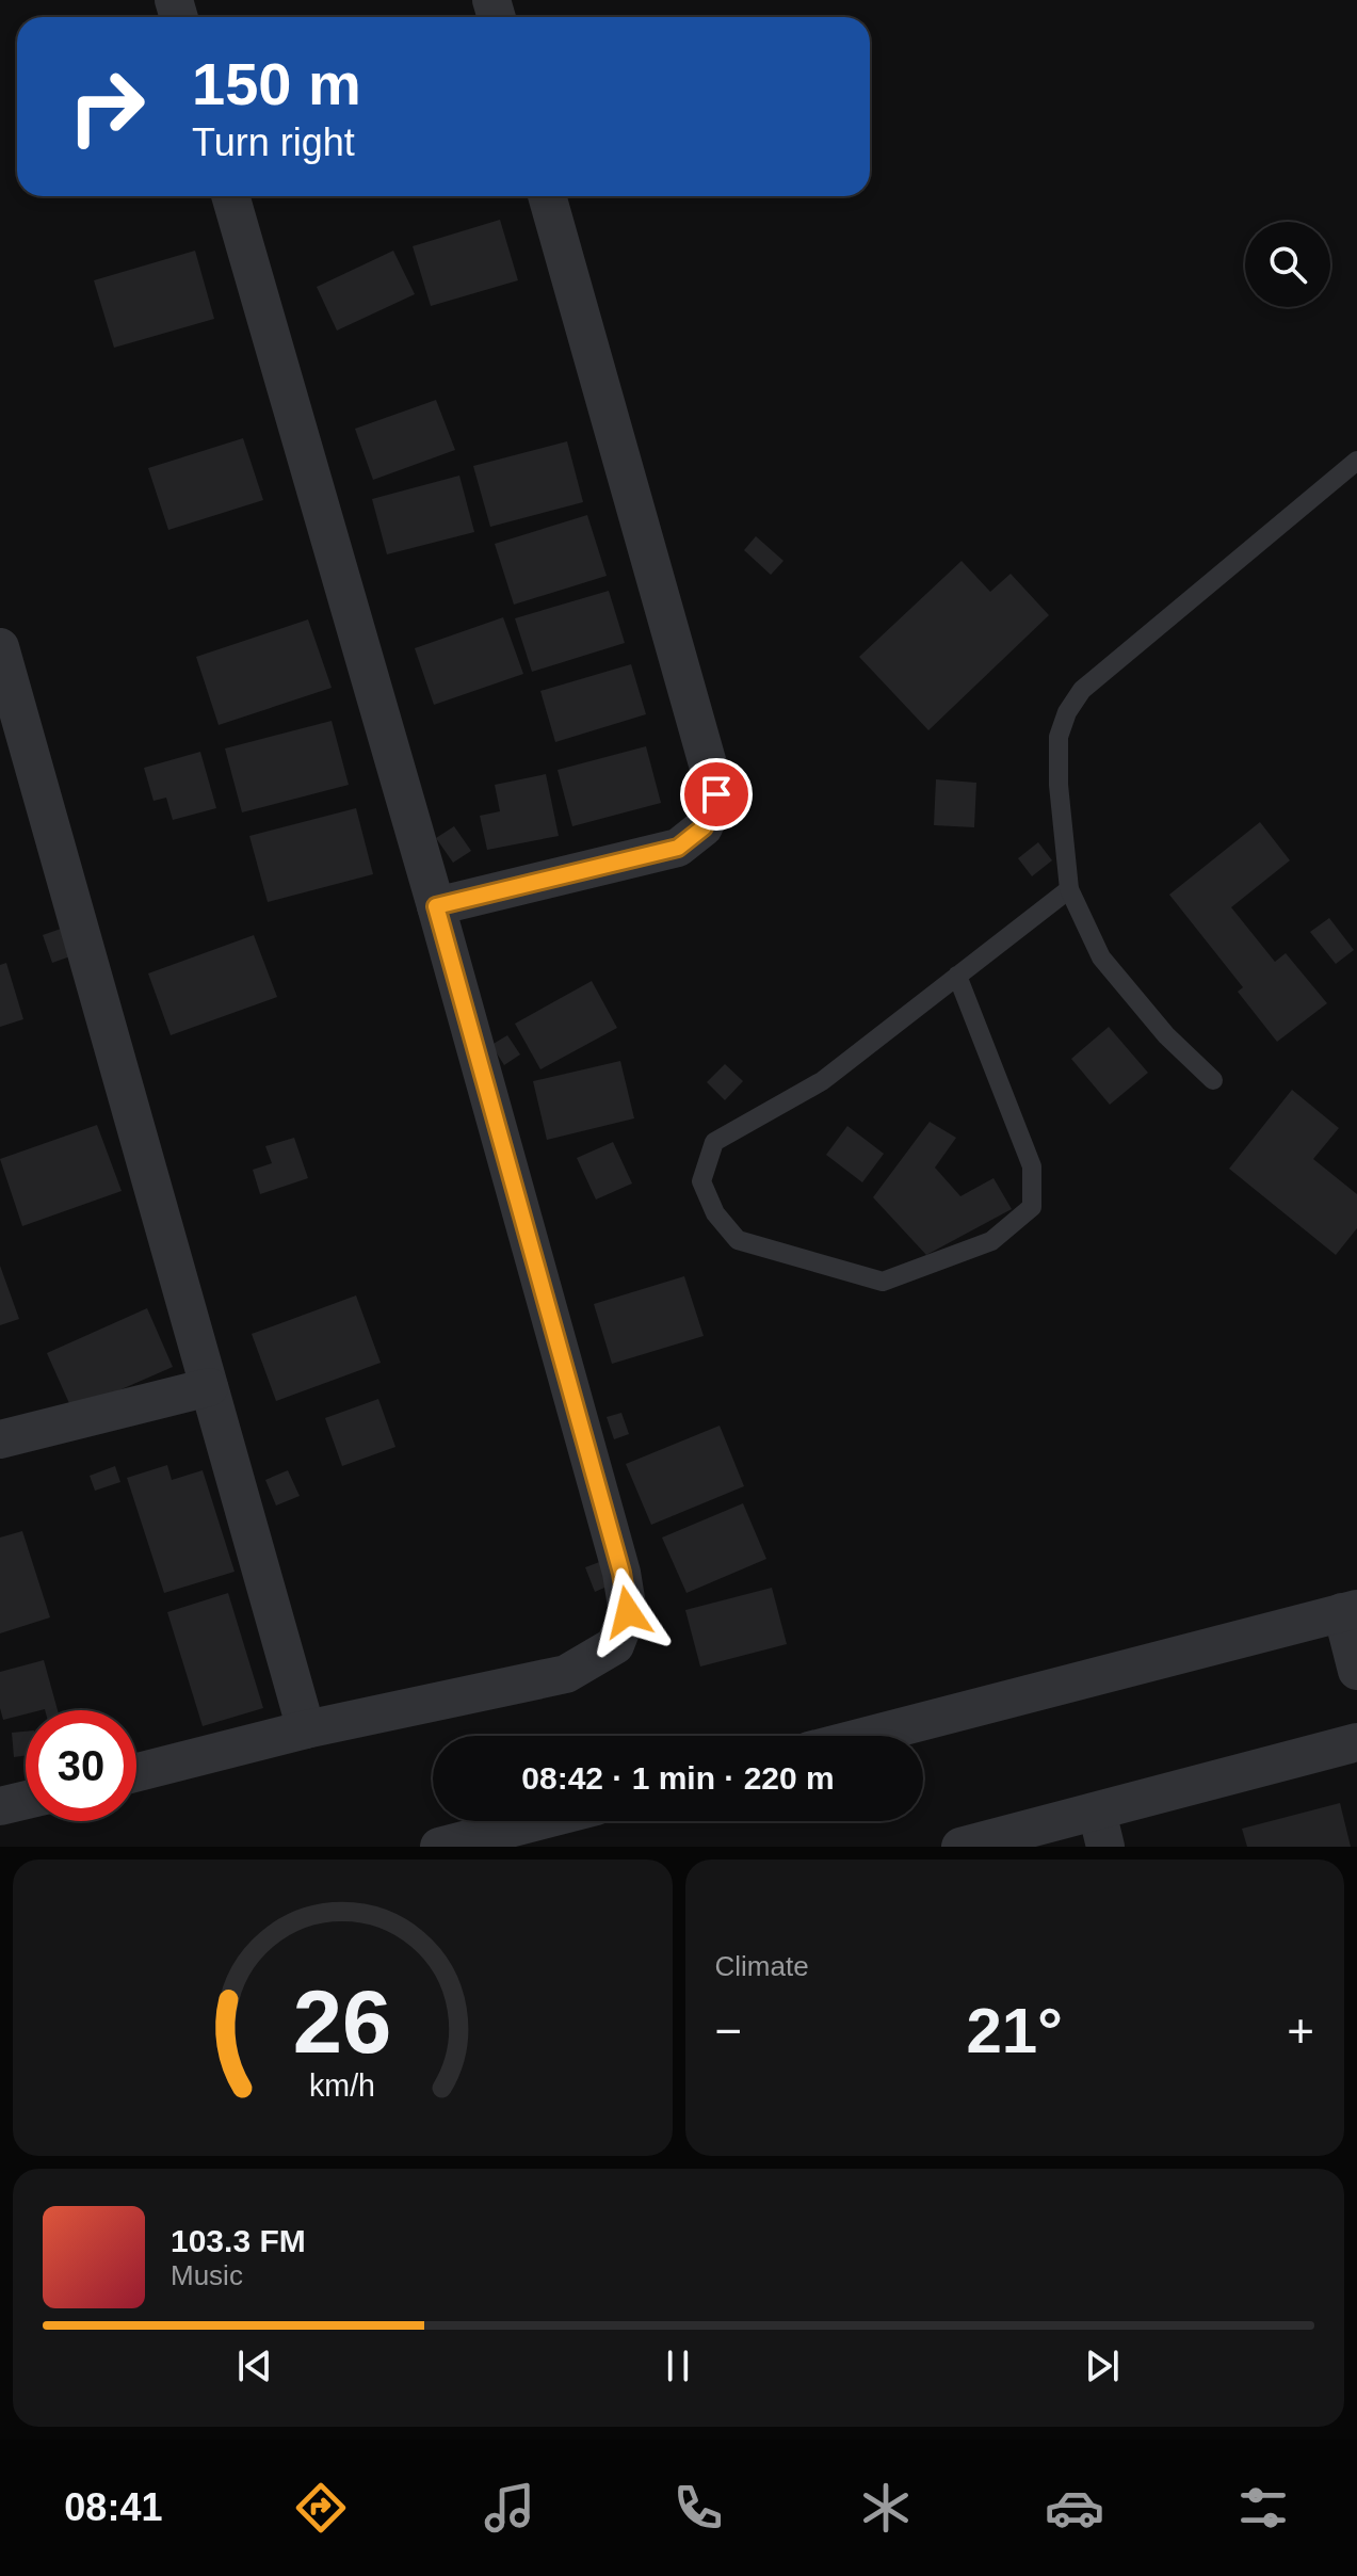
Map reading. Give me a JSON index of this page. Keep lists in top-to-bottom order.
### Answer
{
  "page": {
    "turn": ["150 m", "Turn right"],
    "limit": "30",
    "trip": "08:42 · 1 min · 220 m",
    "tile": "Climate",
    "heat": ["−", "21°", "+"],
    "song": ["103.3 FM", "Music"],
    "tabs": "08:41",
    "gauge": ["26", "km/h"]
  }
}
